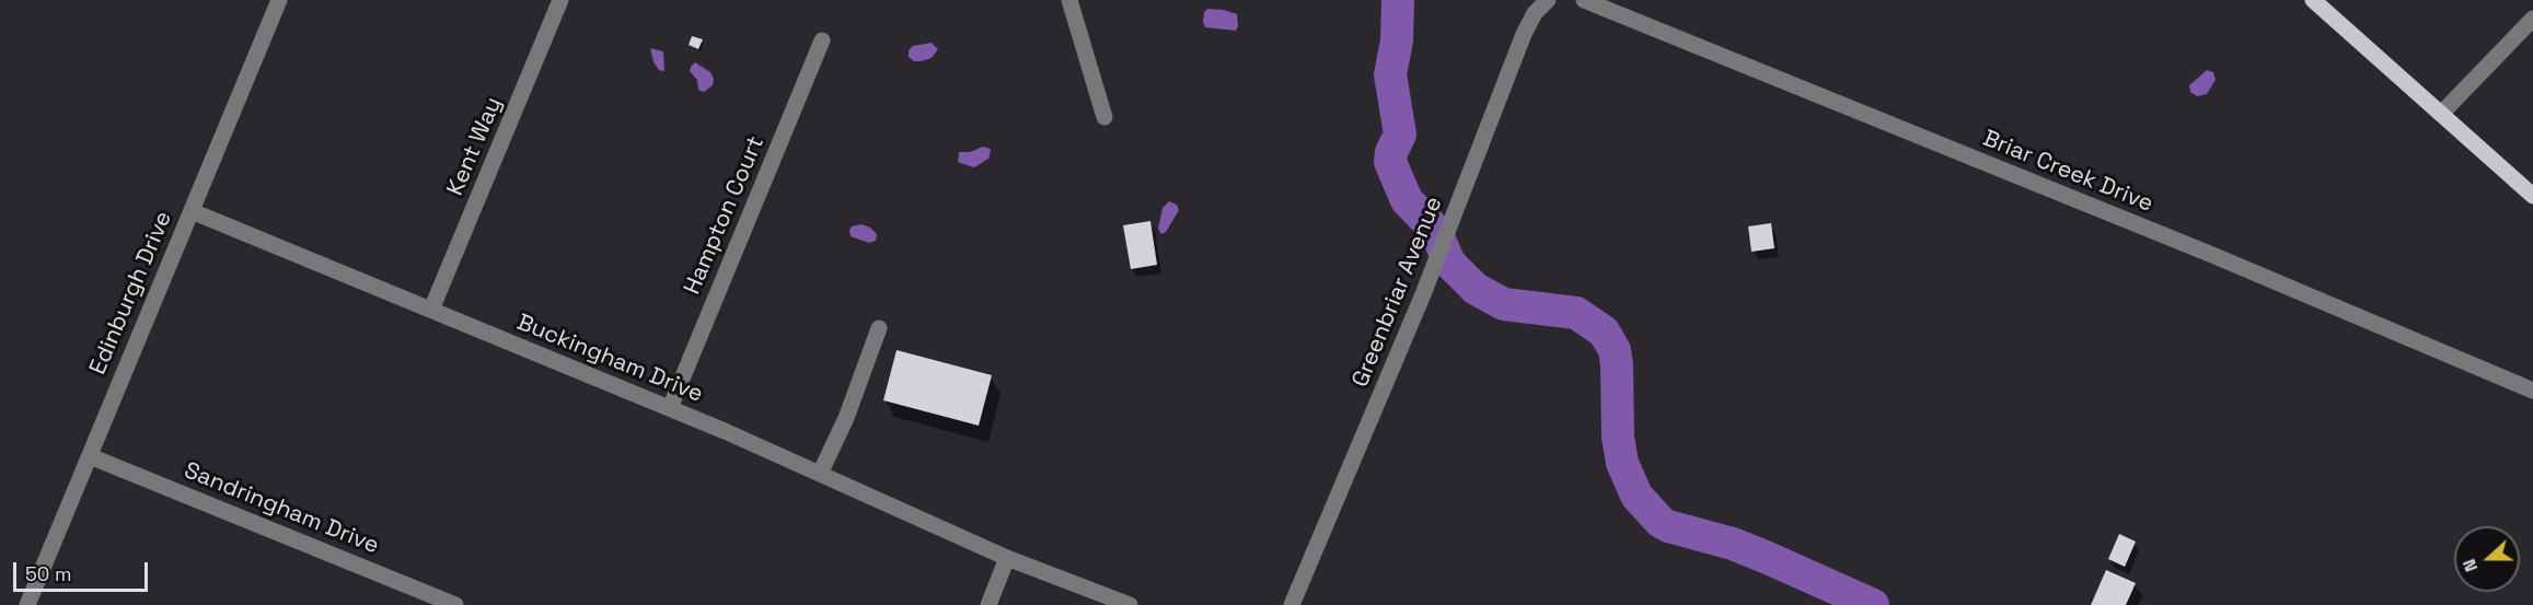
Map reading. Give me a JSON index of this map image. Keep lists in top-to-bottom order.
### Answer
{
  "streets": {
    "street": [
      "Kent Way",
      "Briar Creek Drive",
      "Hampton Court",
      "Greenbriar Avenue",
      "Edinburgh Drive",
      "Buckingham Drive",
      "Sandringham Drive"
    ]
  },
  "crossings": [
    ["Kent Way", "Buckingham Drive"],
    ["Hampton Court", "Buckingham Drive"],
    ["Edinburgh Drive", "Buckingham Drive"],
    ["Edinburgh Drive", "Sandringham Drive"]
  ],
  "scale_bar": "50 m",
  "north": "left"
}
